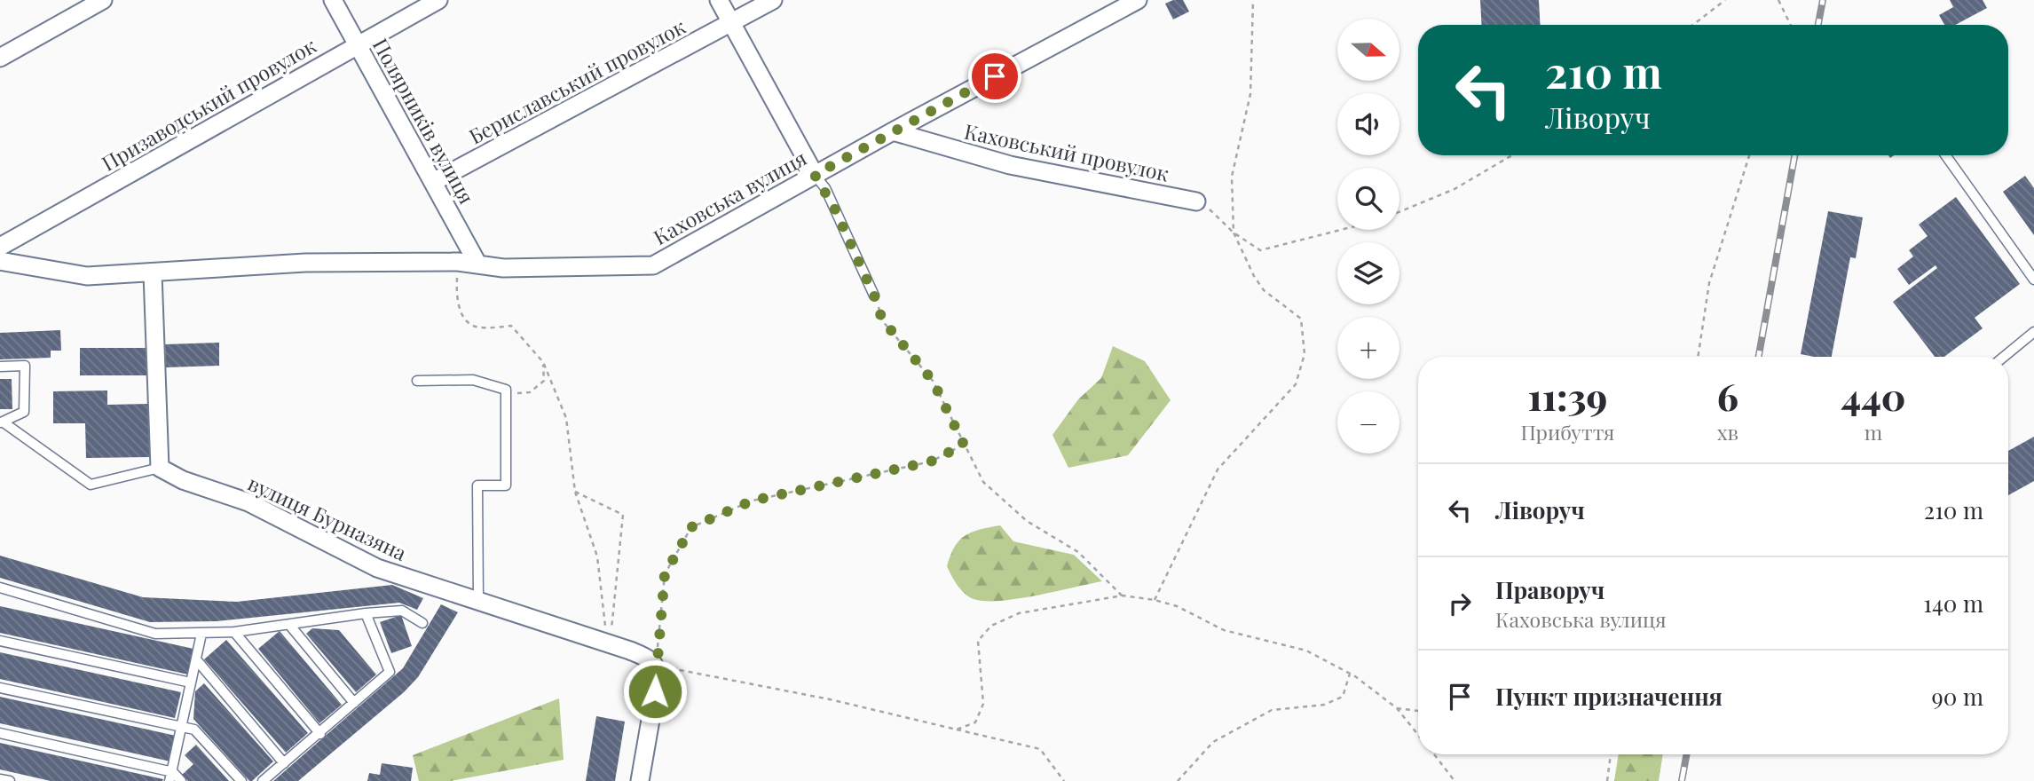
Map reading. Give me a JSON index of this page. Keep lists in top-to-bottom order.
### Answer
{
  "streets": {
    "street": [
      "Бериславський провулок",
      "Призаводський провулок",
      "Полярників вулиця",
      "Каховський провулок",
      "Каховська вулиця",
      "вулиця Бурназяна"
    ]
  },
  "crossings": [
    ["Бериславський провулок", "Полярників вулиця"],
    ["Призаводський провулок", "Полярників вулиця"],
    ["Полярників вулиця", "Каховська вулиця"],
    ["Каховський провулок", "Каховська вулиця"]
  ],
  "north": "right",
  "page": {
    "map_buttons": ["+", "−"],
    "turn": ["210 m", "Ліворуч"],
    "eta": [
      "11:39",
      "Прибуття",
      "6",
      "хв",
      "440",
      "m"
    ],
    "list": [
      {
        "name": "Ліворуч",
        "value": "210 m"
      },
      {
        "name": "Праворуч",
        "note": "Каховська вулиця",
        "value": "140 m"
      },
      {
        "name": "Пункт призначення",
        "value": "90 m"
      }
    ]
  }
}
